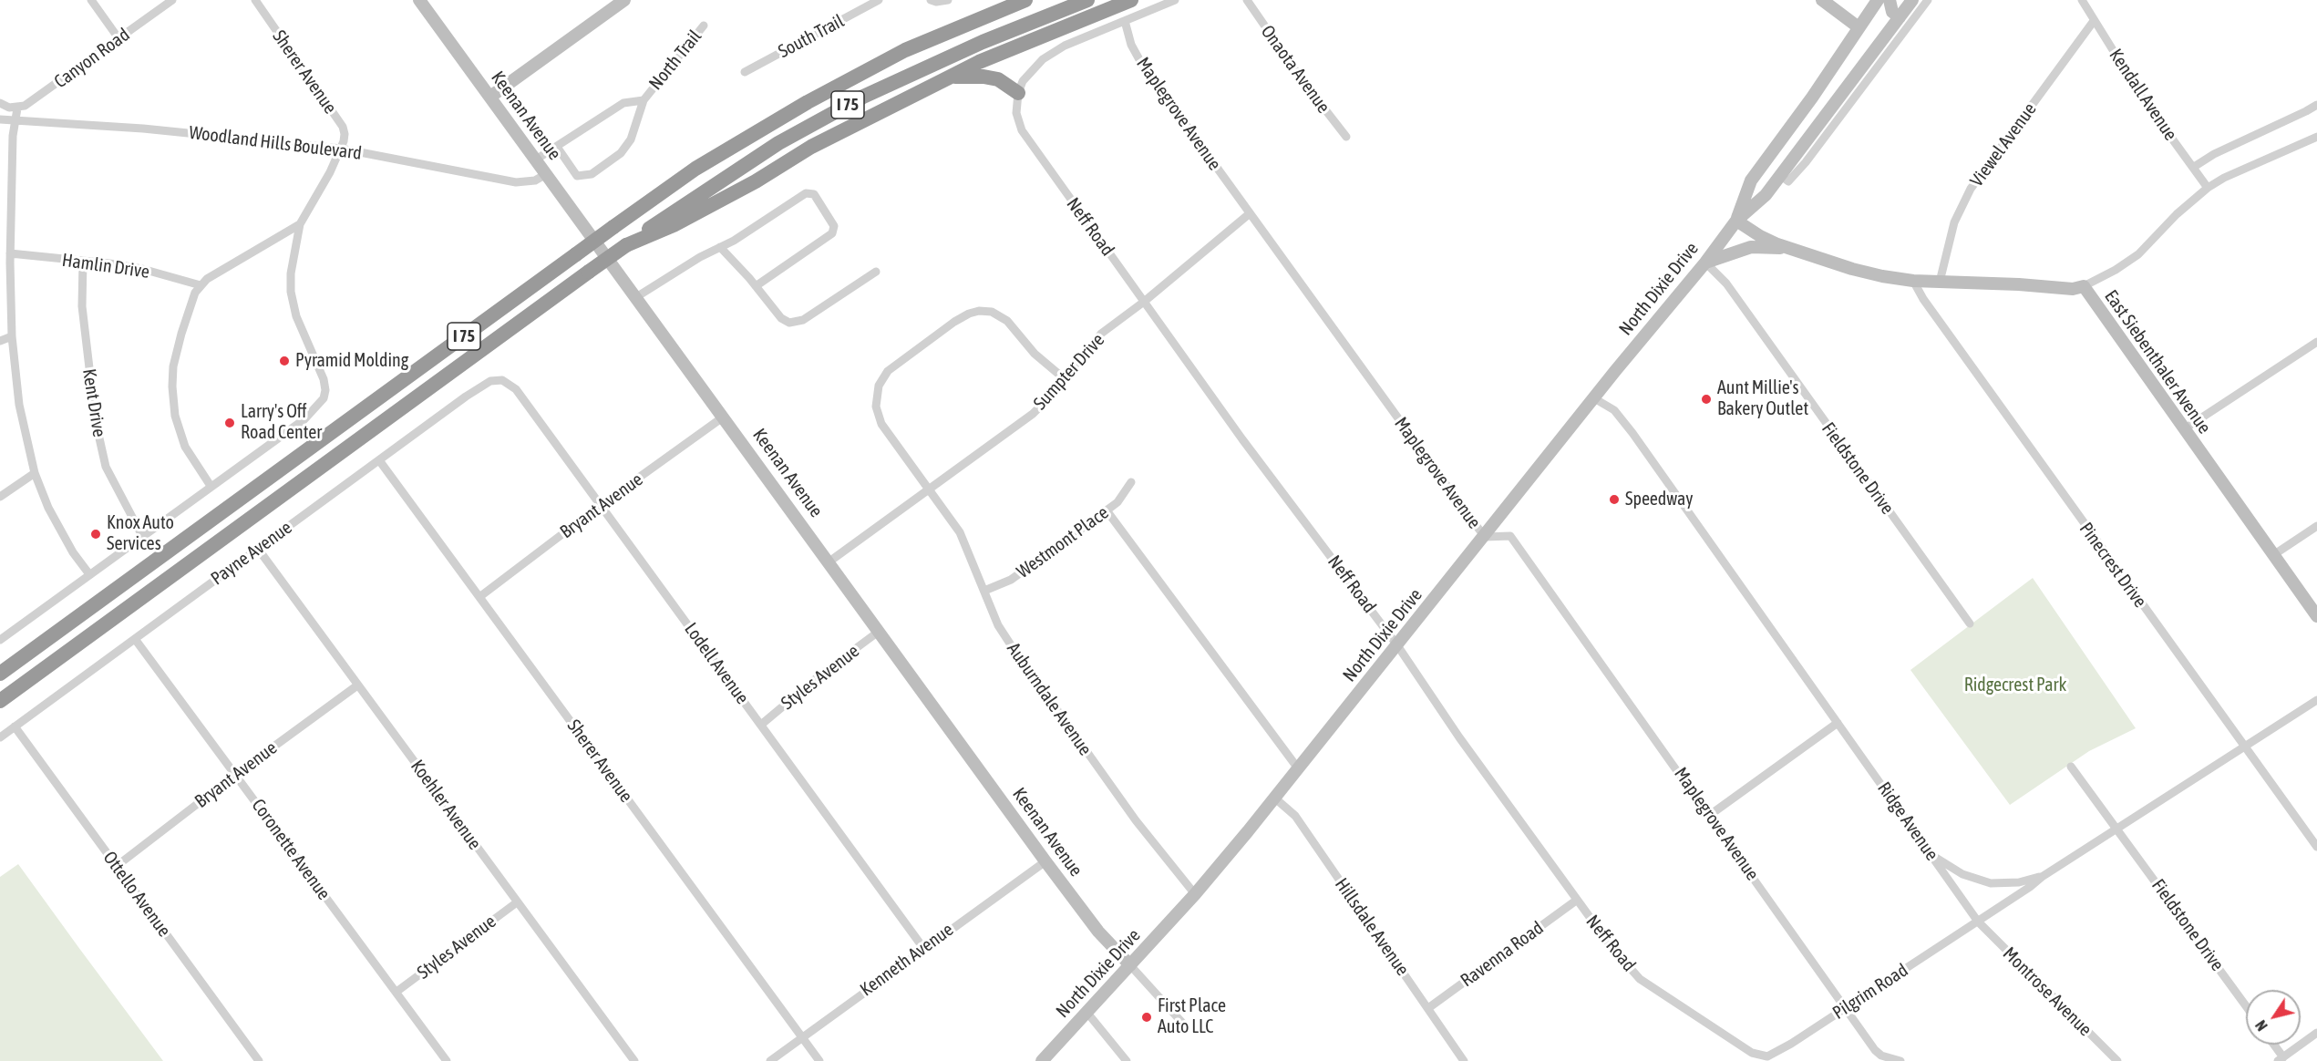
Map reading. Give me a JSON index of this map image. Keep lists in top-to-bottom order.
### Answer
{
  "streets": {
    "highway": ["I 75"],
    "main road": ["Keenan Avenue", "North Dixie Drive", "East Siebenthaler Avenue"],
    "street": [
      "South Trail",
      "Canyon Road",
      "North Trail",
      "Onaota Avenue",
      "Sherer Avenue",
      "Kendall Avenue",
      "Maplegrove Avenue",
      "Woodland Hills Boulevard",
      "Viewel Avenue",
      "Neff Road",
      "Hamlin Drive",
      "Sumpter Drive",
      "Kent Drive",
      "Fieldstone Drive",
      "Bryant Avenue",
      "Westmont Place",
      "Payne Avenue",
      "Pinecrest Drive",
      "Lodell Avenue",
      "Styles Avenue",
      "Auburndale Avenue",
      "Koehler Avenue",
      "Ridge Avenue",
      "Coronette Avenue",
      "Ottello Avenue",
      "Hillsdale Avenue",
      "Ravenna Road",
      "Kenneth Avenue",
      "Pilgrim Road",
      "Montrose Avenue"
    ]
  },
  "crossings": [
    ["North Trail", "Keenan Avenue"],
    ["Sherer Avenue", "Woodland Hills Boulevard"],
    ["Sherer Avenue", "Bryant Avenue"],
    ["Sherer Avenue", "Payne Avenue"],
    ["Sherer Avenue", "Kenneth Avenue"],
    ["Kendall Avenue", "Viewel Avenue"],
    ["Maplegrove Avenue", "North Dixie Drive"],
    ["Maplegrove Avenue", "Sumpter Drive"],
    ["Maplegrove Avenue", "Pilgrim Road"],
    ["Keenan Avenue", "Woodland Hills Boulevard"],
    ["Keenan Avenue", "North Dixie Drive"],
    ["Keenan Avenue", "Sumpter Drive"],
    ["Keenan Avenue", "Bryant Avenue"],
    ["Keenan Avenue", "Styles Avenue"],
    ["Keenan Avenue", "Kenneth Avenue"],
    ["Viewel Avenue", "East Siebenthaler Avenue"],
    ["Neff Road", "North Dixie Drive"],
    ["Neff Road", "Sumpter Drive"],
    ["Neff Road", "Ravenna Road"],
    ["Neff Road", "Pilgrim Road"],
    ["Hamlin Drive", "Kent Drive"],
    ["North Dixie Drive", "East Siebenthaler Avenue"],
    ["North Dixie Drive", "Fieldstone Drive"],
    ["North Dixie Drive", "Auburndale Avenue"],
    ["North Dixie Drive", "Ridge Avenue"],
    ["North Dixie Drive", "Hillsdale Avenue"],
    ["East Siebenthaler Avenue", "Pinecrest Drive"],
    ["Sumpter Drive", "Auburndale Avenue"],
    ["Bryant Avenue", "Lodell Avenue"],
    ["Bryant Avenue", "Koehler Avenue"],
    ["Bryant Avenue", "Coronette Avenue"],
    ["Bryant Avenue", "Ottello Avenue"],
    ["Westmont Place", "Auburndale Avenue"],
    ["Payne Avenue", "Lodell Avenue"],
    ["Payne Avenue", "Koehler Avenue"],
    ["Payne Avenue", "Coronette Avenue"],
    ["Payne Avenue", "Ottello Avenue"],
    ["Lodell Avenue", "Styles Avenue"],
    ["Lodell Avenue", "Kenneth Avenue"],
    ["Styles Avenue", "Koehler Avenue"],
    ["Styles Avenue", "Coronette Avenue"],
    ["Ridge Avenue", "Pilgrim Road"],
    ["Ridge Avenue", "Montrose Avenue"],
    ["Hillsdale Avenue", "Ravenna Road"],
    ["Pilgrim Road", "Montrose Avenue"]
  ],
  "parks": ["Ridgecrest Park"],
  "places": [
    "Pyramid Molding",
    "Aunt Millie's Bakery Outlet",
    "Larry's Off Road Center",
    "Speedway",
    "Knox Auto Services",
    "First Place Auto LLC"
  ],
  "north": "bottom left"
}
